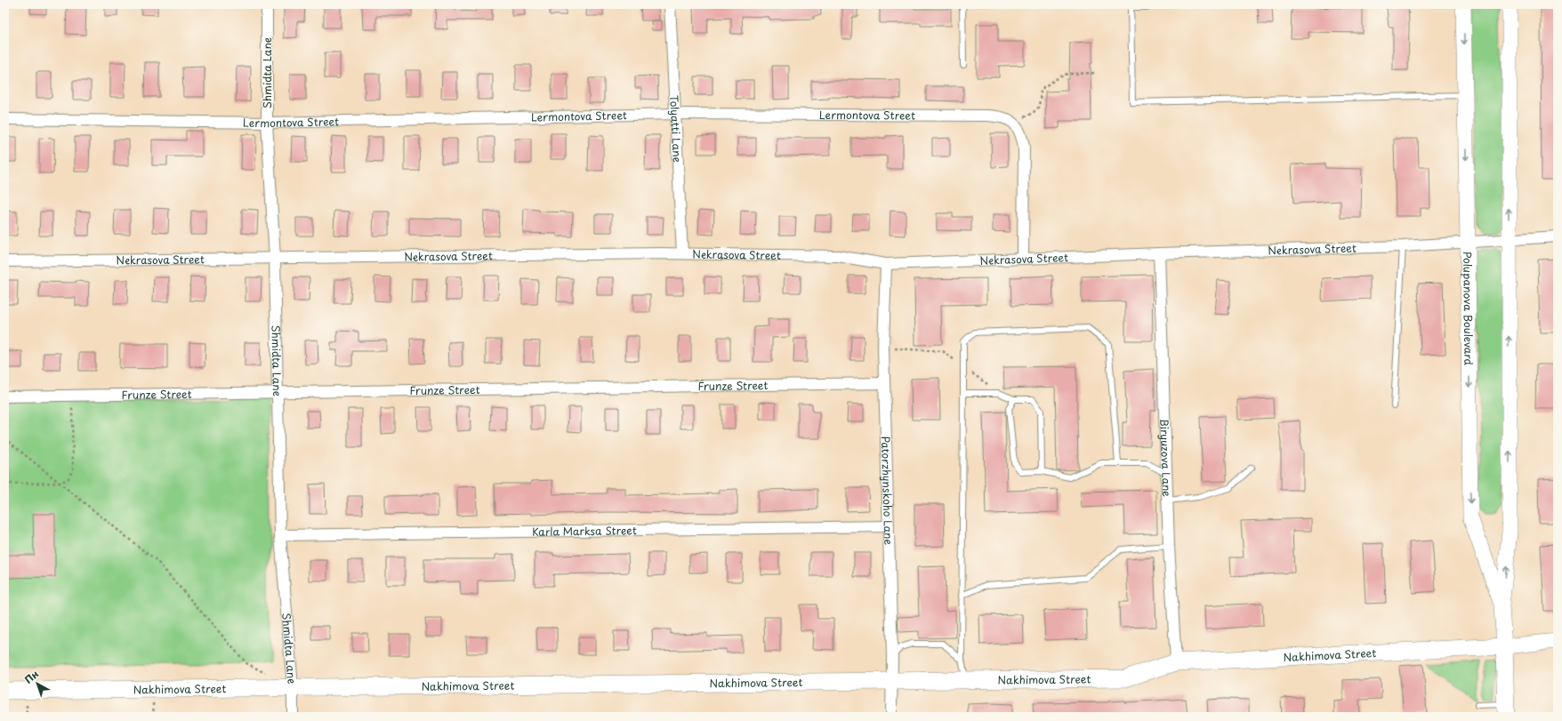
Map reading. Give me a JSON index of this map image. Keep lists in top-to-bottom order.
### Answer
{
  "streets": {
    "main road": ["Polupanova Boulevard", "Nakhimova Street"],
    "street": [
      "Shmidta Lane",
      "Lermontova Street",
      "Tolyatti Lane",
      "Nekrasova Street",
      "Frunze Street",
      "Biryuzova Lane",
      "Patorzhynskoho Lane",
      "Karla Marksa Street"
    ]
  },
  "crossings": [
    ["Shmidta Lane", "Lermontova Street"],
    ["Shmidta Lane", "Nekrasova Street"],
    ["Shmidta Lane", "Frunze Street"],
    ["Shmidta Lane", "Karla Marksa Street"],
    ["Shmidta Lane", "Nakhimova Street"],
    ["Lermontova Street", "Tolyatti Lane"],
    ["Tolyatti Lane", "Nekrasova Street"],
    ["Nekrasova Street", "Polupanova Boulevard"],
    ["Nekrasova Street", "Biryuzova Lane"],
    ["Nekrasova Street", "Patorzhynskoho Lane"],
    ["Polupanova Boulevard", "Nakhimova Street"],
    ["Frunze Street", "Patorzhynskoho Lane"],
    ["Biryuzova Lane", "Nakhimova Street"],
    ["Patorzhynskoho Lane", "Karla Marksa Street"],
    ["Patorzhynskoho Lane", "Nakhimova Street"]
  ],
  "north": "top left"
}
